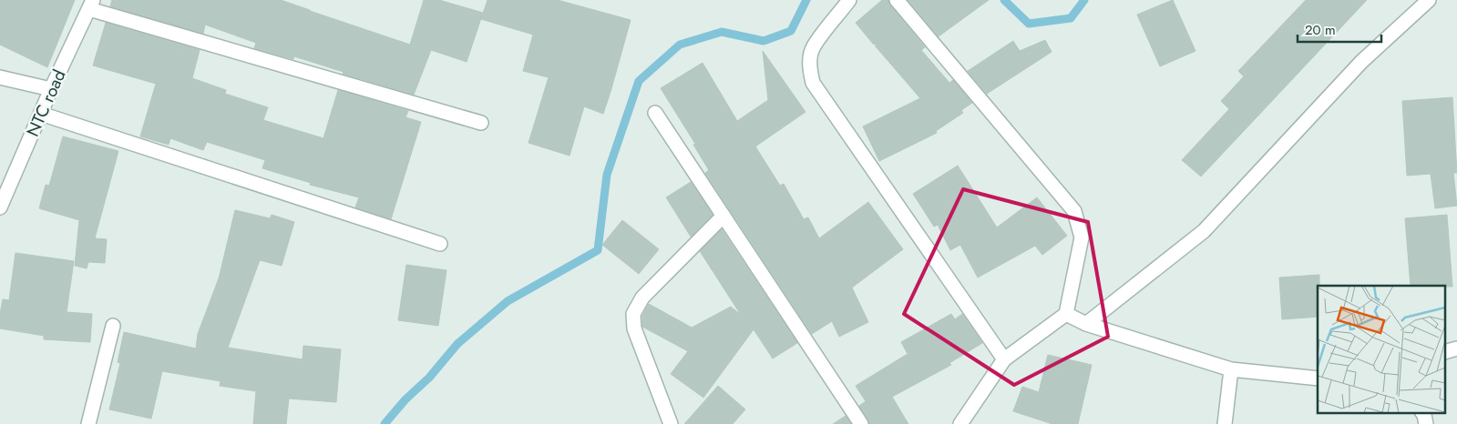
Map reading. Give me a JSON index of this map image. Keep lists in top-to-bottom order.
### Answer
{
  "streets": {
    "street": ["NTC road"]
  },
  "scale_bar": "20 m"
}
